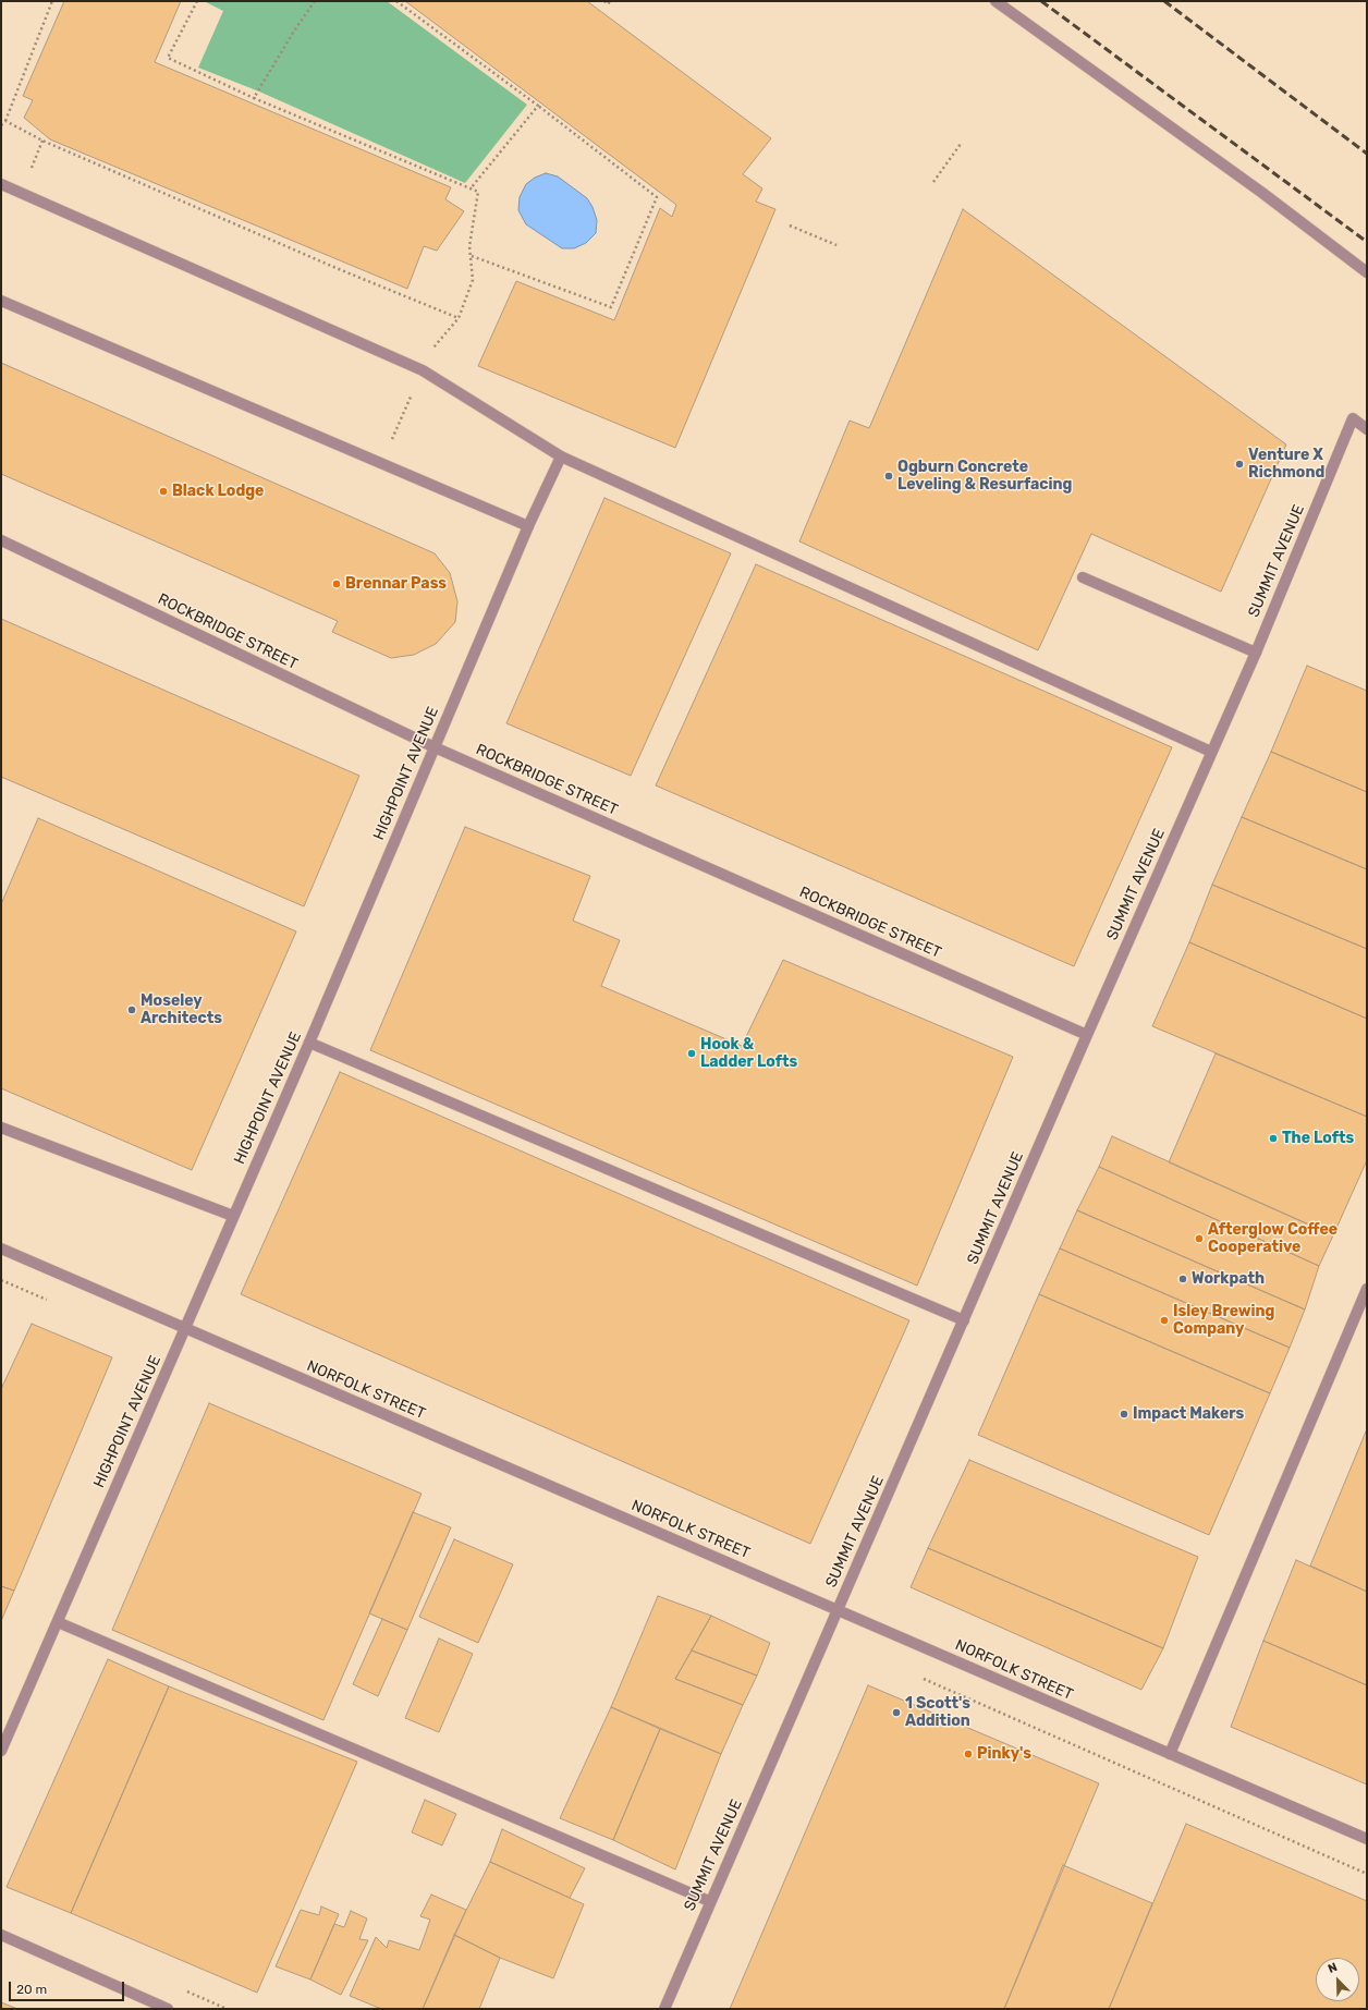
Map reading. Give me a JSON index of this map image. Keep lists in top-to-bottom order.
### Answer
{
  "streets": {
    "street": [
      "SUMMIT AVENUE",
      "ROCKBRIDGE STREET",
      "HIGHPOINT AVENUE",
      "NORFOLK STREET"
    ]
  },
  "crossings": [
    ["SUMMIT AVENUE", "ROCKBRIDGE STREET"],
    ["SUMMIT AVENUE", "NORFOLK STREET"],
    ["ROCKBRIDGE STREET", "HIGHPOINT AVENUE"],
    ["HIGHPOINT AVENUE", "NORFOLK STREET"]
  ],
  "places": [
    "Venture X Richmond",
    "Ogburn Concrete Leveling & Resurfacing",
    "Black Lodge",
    "Brennar Pass",
    "Moseley Architects",
    "Hook & Ladder Lofts",
    "The Lofts",
    "Afterglow Coffee Cooperative",
    "Workpath",
    "Isley Brewing Company",
    "Impact Makers",
    "1 Scott's Addition",
    "Pinky's"
  ],
  "scale_bar": "20 m",
  "north": "top left"
}
